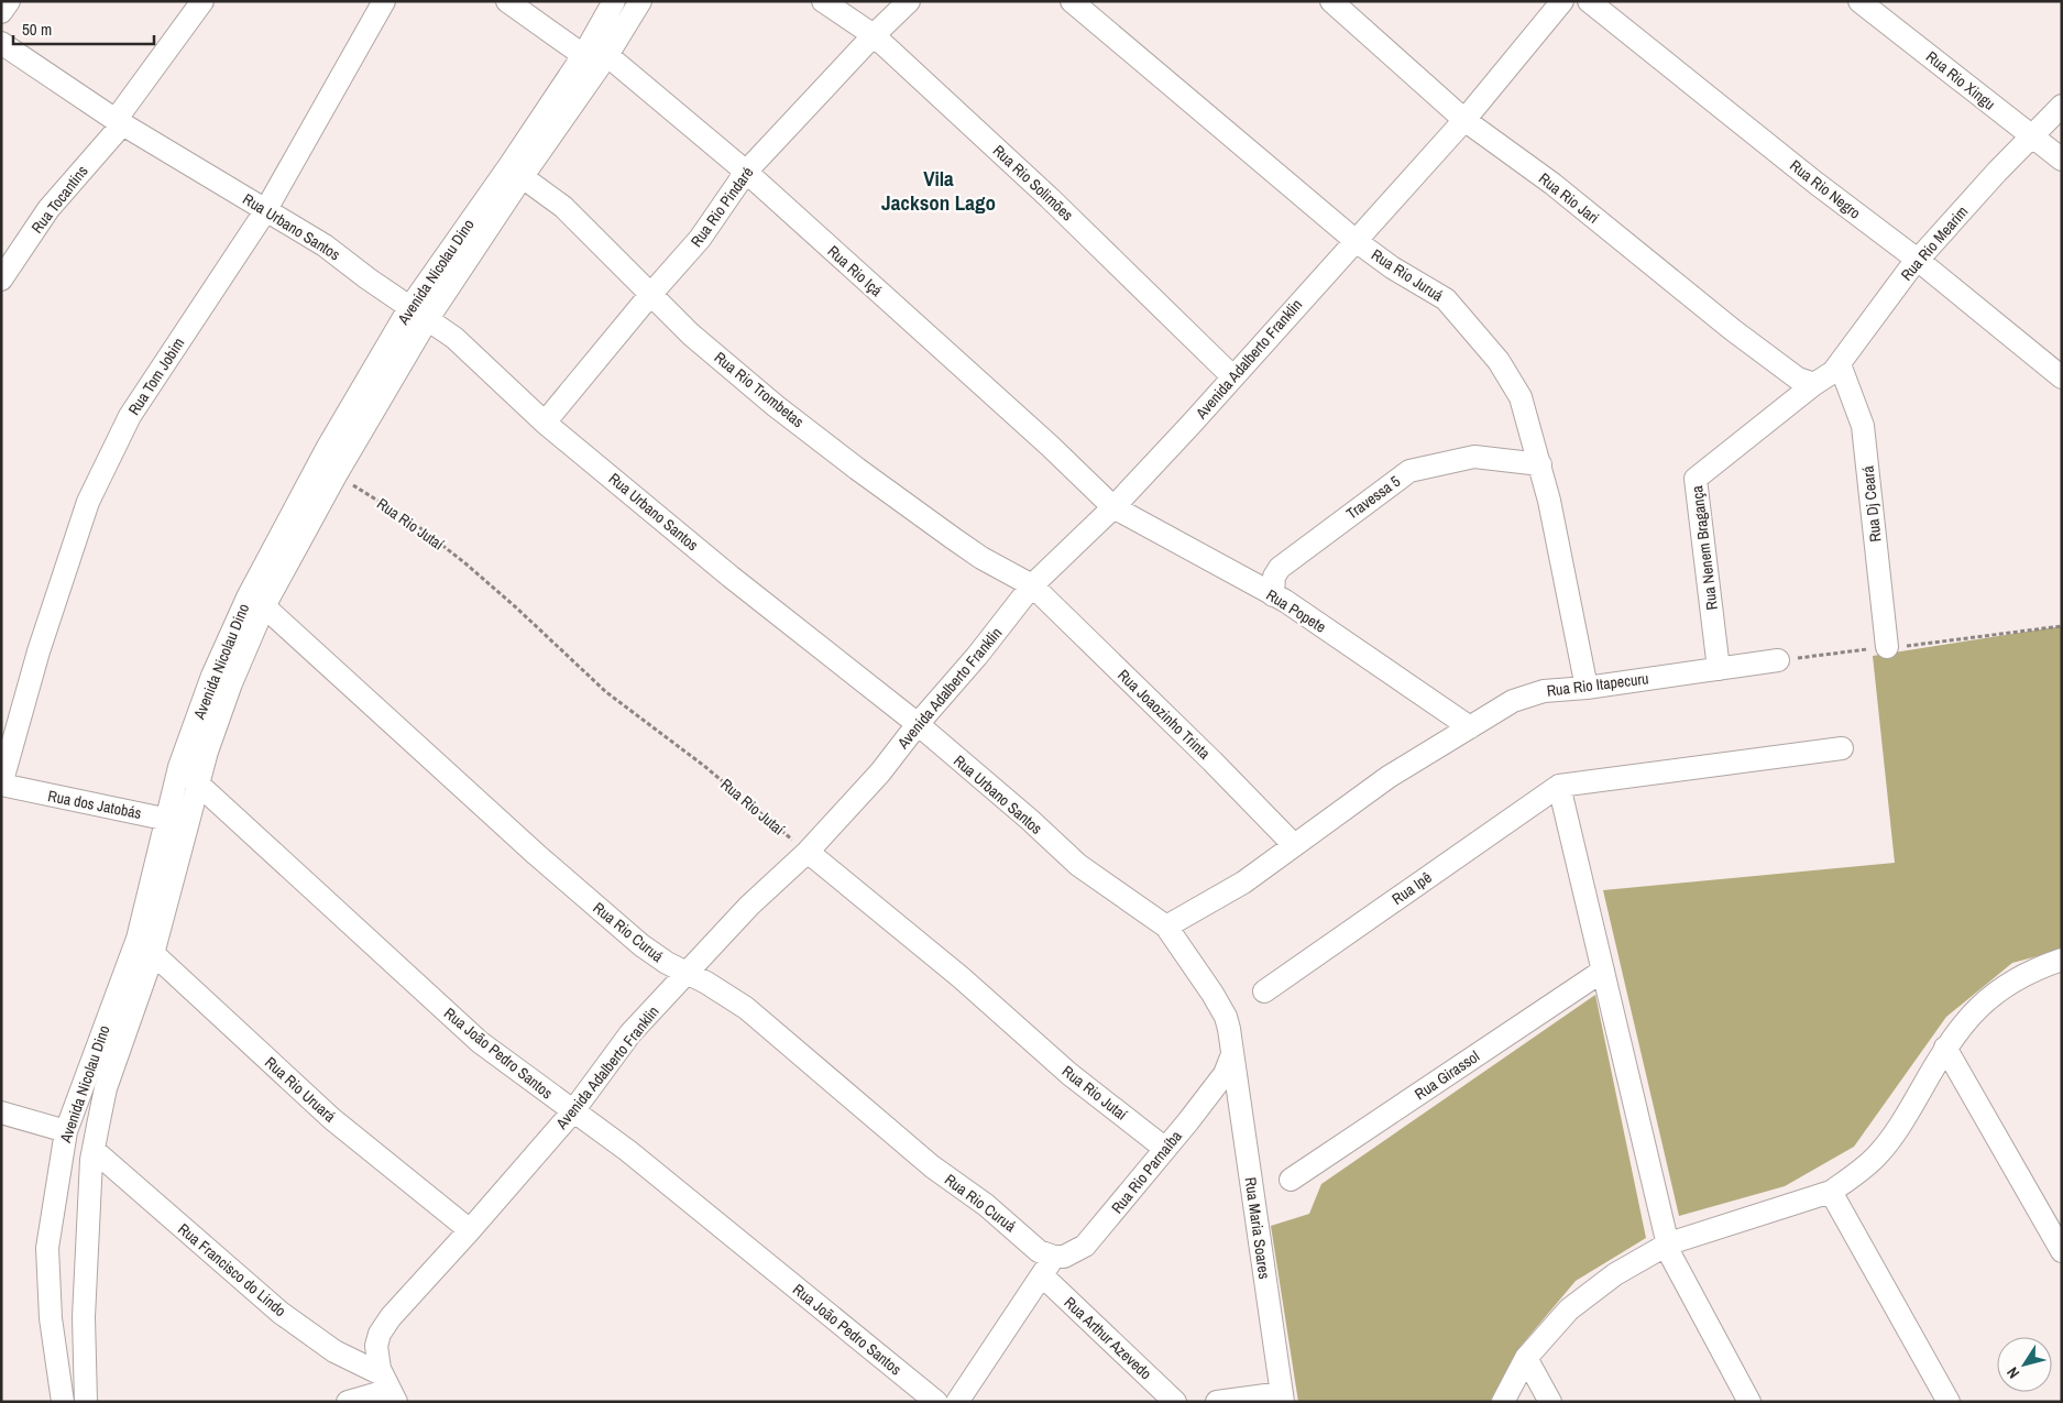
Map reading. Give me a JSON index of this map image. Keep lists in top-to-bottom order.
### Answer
{
  "streets": {
    "street": [
      "Rua Rio Xingu",
      "Rua Rio Solimões",
      "Rua Rio Negro",
      "Rua Rio Jari",
      "Rua Tocantins",
      "Rua Rio Pindaré",
      "Rua Urbano Santos",
      "Rua Rio Mearim",
      "Rua Rio Içá",
      "Avenida Nicolau Dino",
      "Rua Rio Juruá",
      "Avenida Adalberto Franklin",
      "Rua Tom Jobim",
      "Rua Rio Trombetas",
      "Travessa 5",
      "Rua Dj Ceará",
      "Rua Rio Jutaí",
      "Rua Nenem Bragança",
      "Rua Popete",
      "Rua Rio Itapecuru",
      "Rua Joaozinho Trinta",
      "Rua dos Jatobás",
      "Rua Ipê",
      "Rua Rio Curuá",
      "Rua João Pedro Santos",
      "Rua Girassol",
      "Rua Rio Uruará",
      "Rua Rio Parnaíba",
      "Rua Maria Soares",
      "Rua Francisco do Lindo",
      "Rua Arthur Azevedo"
    ]
  },
  "crossings": [
    ["Rua Rio Xingu", "Rua Rio Mearim"],
    ["Rua Rio Solimões", "Rua Rio Pindaré"],
    ["Rua Rio Solimões", "Avenida Adalberto Franklin"],
    ["Rua Rio Negro", "Rua Rio Mearim"],
    ["Rua Rio Jari", "Rua Rio Mearim"],
    ["Rua Rio Jari", "Avenida Adalberto Franklin"],
    ["Rua Rio Jari", "Rua Nenem Bragança"],
    ["Rua Tocantins", "Rua Urbano Santos"],
    ["Rua Rio Pindaré", "Rua Urbano Santos"],
    ["Rua Rio Pindaré", "Rua Rio Içá"],
    ["Rua Rio Pindaré", "Rua Rio Trombetas"],
    ["Rua Urbano Santos", "Avenida Nicolau Dino"],
    ["Rua Urbano Santos", "Avenida Adalberto Franklin"],
    ["Rua Urbano Santos", "Rua Tom Jobim"],
    ["Rua Urbano Santos", "Rua Rio Itapecuru"],
    ["Rua Urbano Santos", "Rua Rio Parnaíba"],
    ["Rua Urbano Santos", "Rua Maria Soares"],
    ["Rua Rio Mearim", "Rua Dj Ceará"],
    ["Rua Rio Mearim", "Rua Nenem Bragança"],
    ["Rua Rio Içá", "Avenida Nicolau Dino"],
    ["Rua Rio Içá", "Avenida Adalberto Franklin"],
    ["Rua Rio Içá", "Rua Popete"],
    ["Avenida Nicolau Dino", "Rua Rio Trombetas"],
    ["Avenida Nicolau Dino", "Rua Rio Jutaí"],
    ["Avenida Nicolau Dino", "Rua dos Jatobás"],
    ["Avenida Nicolau Dino", "Rua Rio Curuá"],
    ["Avenida Nicolau Dino", "Rua João Pedro Santos"],
    ["Avenida Nicolau Dino", "Rua Rio Uruará"],
    ["Avenida Nicolau Dino", "Rua Francisco do Lindo"],
    ["Rua Rio Juruá", "Avenida Adalberto Franklin"],
    ["Rua Rio Juruá", "Travessa 5"],
    ["Rua Rio Juruá", "Rua Rio Itapecuru"],
    ["Avenida Adalberto Franklin", "Rua Rio Trombetas"],
    ["Avenida Adalberto Franklin", "Rua Rio Jutaí"],
    ["Avenida Adalberto Franklin", "Rua Popete"],
    ["Avenida Adalberto Franklin", "Rua Joaozinho Trinta"],
    ["Avenida Adalberto Franklin", "Rua Rio Curuá"],
    ["Avenida Adalberto Franklin", "Rua João Pedro Santos"],
    ["Avenida Adalberto Franklin", "Rua Rio Uruará"],
    ["Avenida Adalberto Franklin", "Rua Francisco do Lindo"],
    ["Rua Tom Jobim", "Rua dos Jatobás"],
    ["Rua Rio Trombetas", "Rua Joaozinho Trinta"],
    ["Travessa 5", "Rua Popete"],
    ["Rua Rio Jutaí", "Rua Rio Parnaíba"],
    ["Rua Nenem Bragança", "Rua Rio Itapecuru"],
    ["Rua Popete", "Rua Rio Itapecuru"],
    ["Rua Rio Itapecuru", "Rua Joaozinho Trinta"],
    ["Rua Rio Curuá", "Rua Rio Parnaíba"],
    ["Rua Rio Parnaíba", "Rua Maria Soares"]
  ],
  "districts": ["Vila Jackson Lago"],
  "scale_bar": "50 m",
  "north": "bottom left"
}
